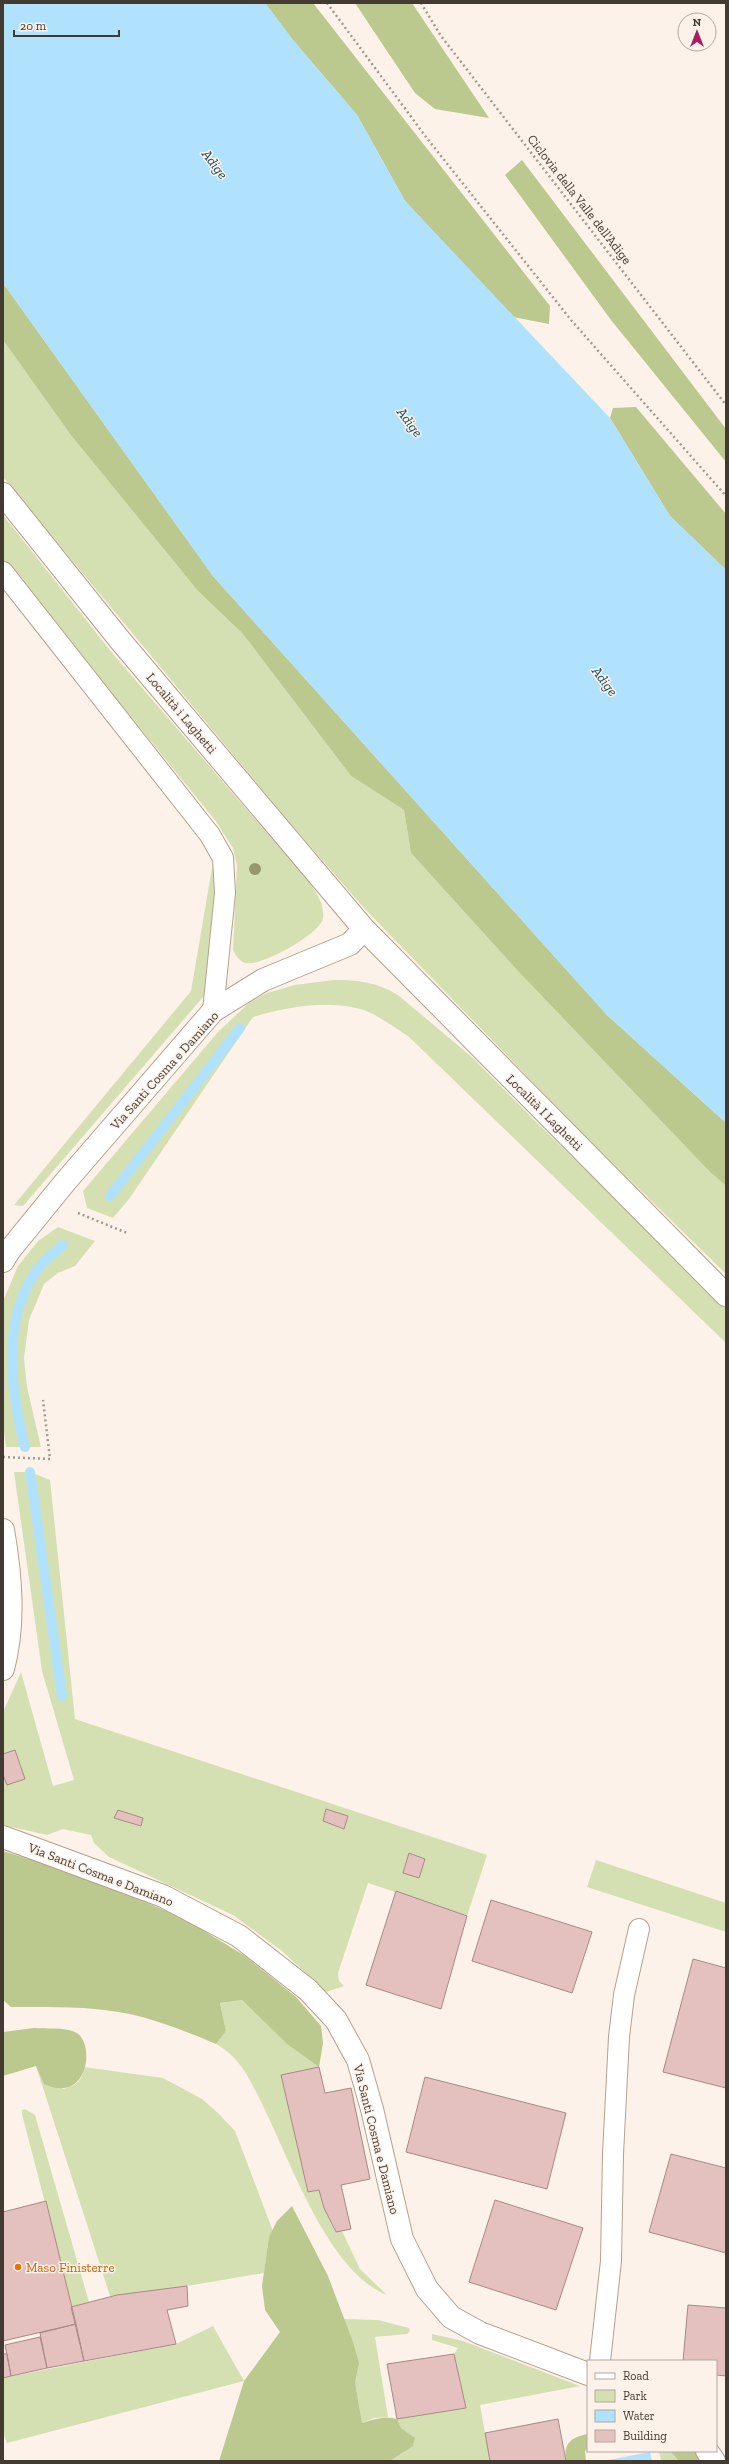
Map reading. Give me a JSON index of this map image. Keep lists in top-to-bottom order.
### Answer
{
  "streets": {
    "street": ["Località i Laghetti", "Via Santi Cosma e Damiano", "Località I Laghetti"],
    "path": ["Ciclovia della Valle dell'Adige"]
  },
  "crossings": [
    ["Località i Laghetti", "Via Santi Cosma e Damiano"],
    ["Località i Laghetti", "Località I Laghetti"],
    ["Via Santi Cosma e Damiano", "Località I Laghetti"]
  ],
  "water": ["Adige"],
  "places": ["Maso Finisterre"],
  "legend": [
    "Road",
    "Park",
    "Water",
    "Building"
  ],
  "scale_bar": "20 m",
  "north": "top"
}
